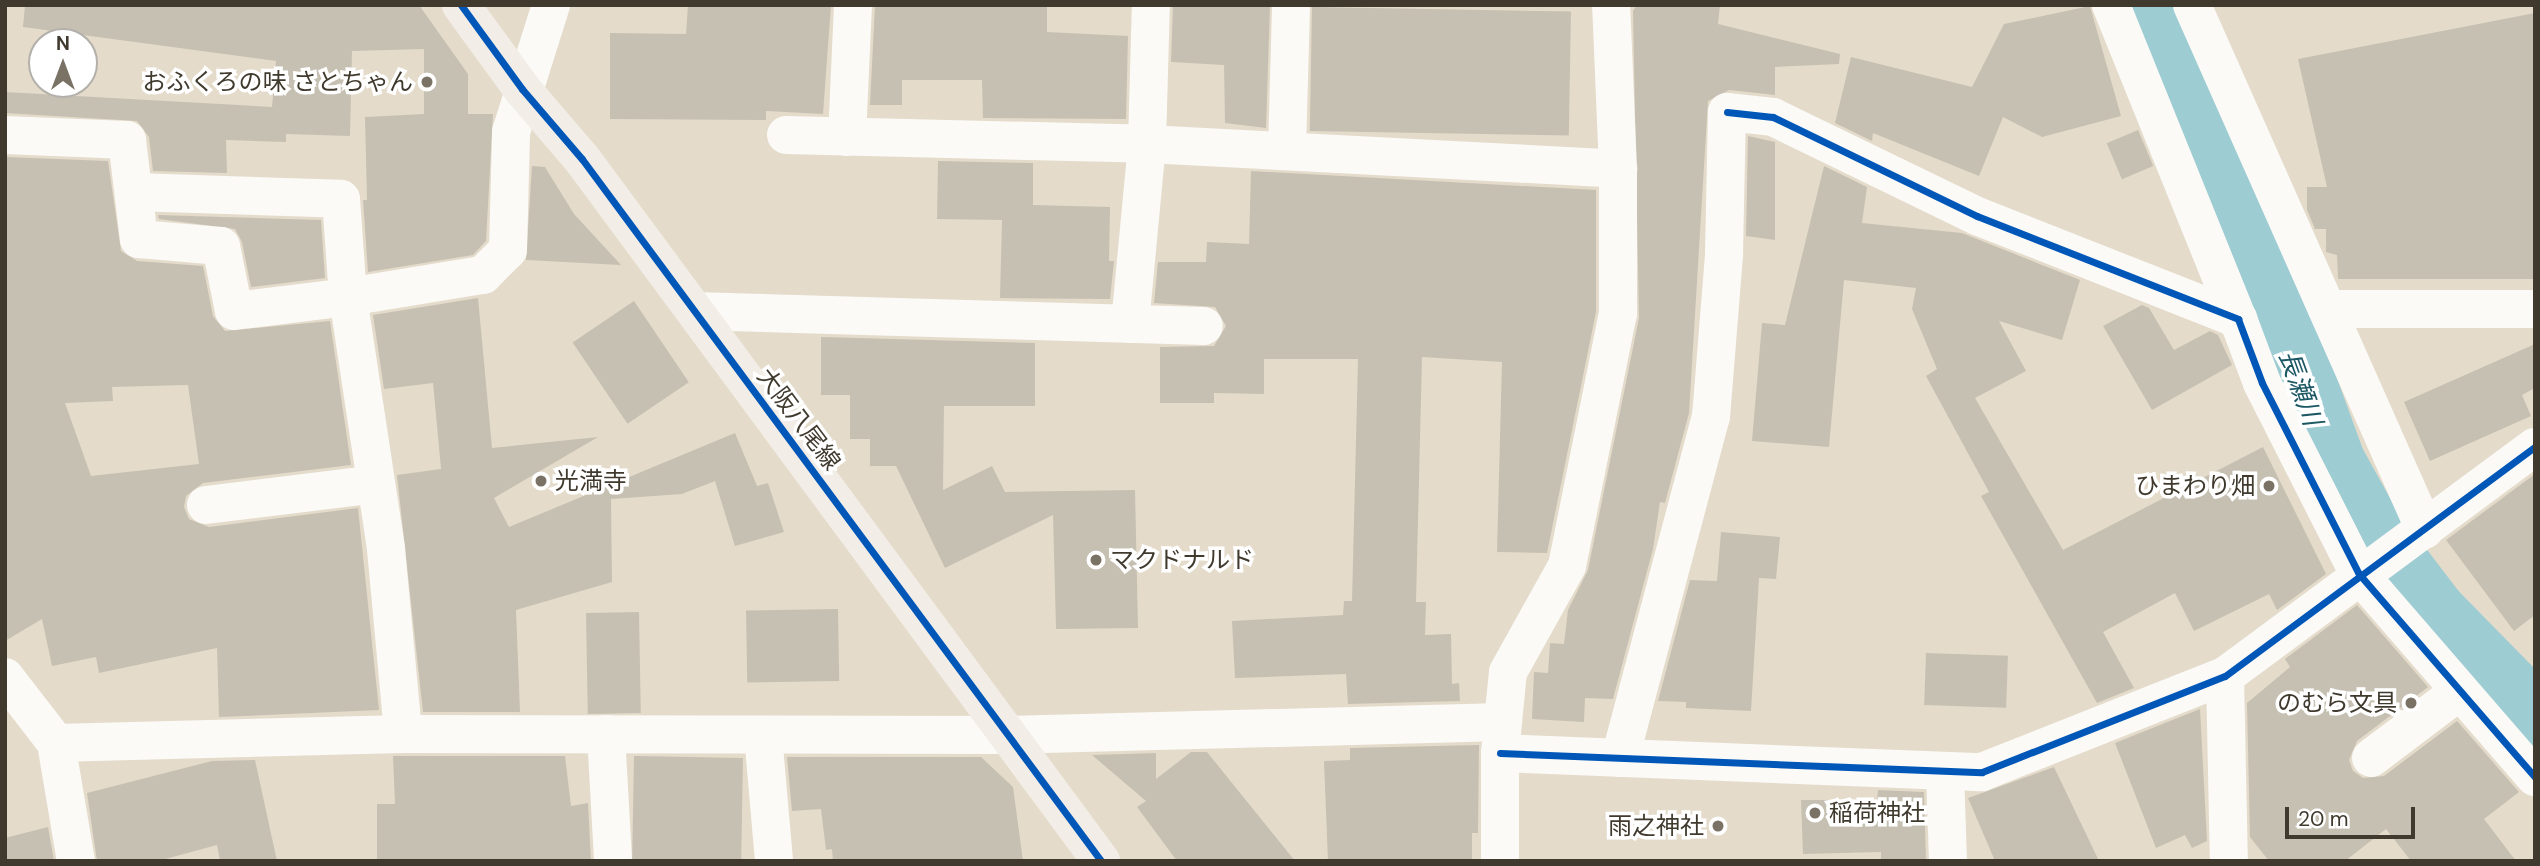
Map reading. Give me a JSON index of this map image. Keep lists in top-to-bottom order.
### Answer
{
  "streets": {
    "main road": ["大阪八尾線"]
  },
  "water": ["長瀬川"],
  "places": [
    "おふくろの味 さとちゃん",
    "光満寺",
    "ひまわり畑",
    "マクドナルド",
    "のむら文具",
    "稲荷神社",
    "雨之神社"
  ],
  "scale_bar": "20 m",
  "north": "top"
}
